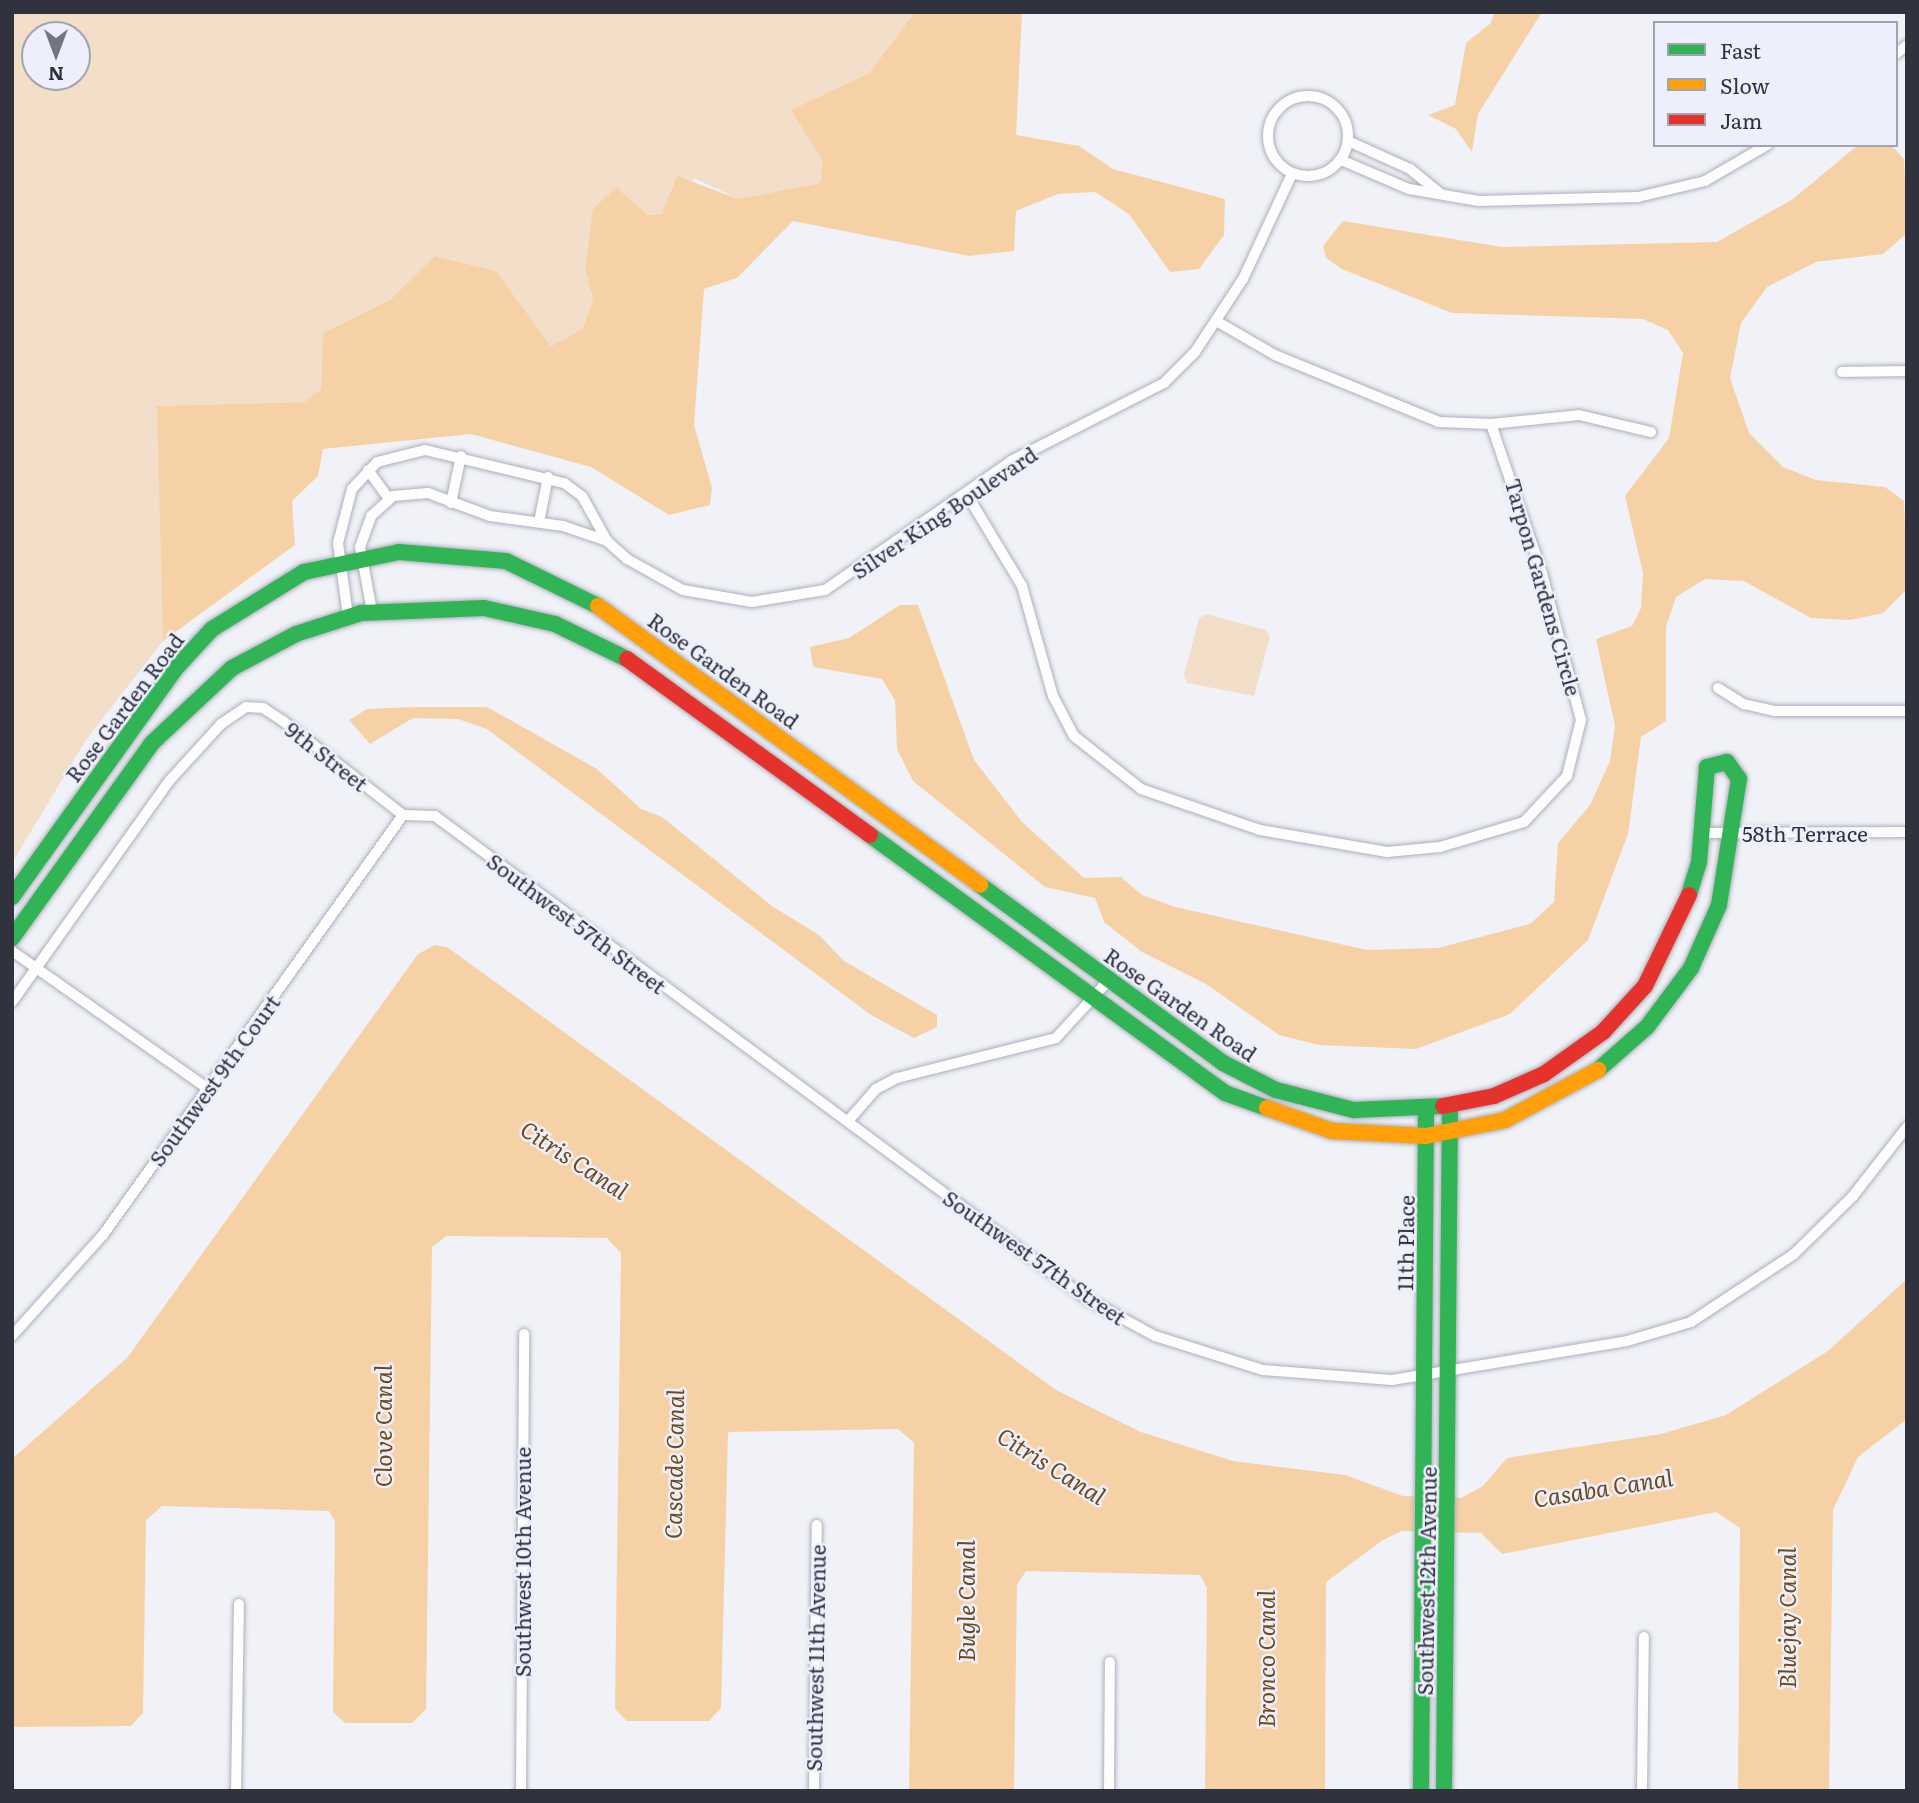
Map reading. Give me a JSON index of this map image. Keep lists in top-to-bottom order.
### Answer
{
  "streets": {
    "street": [
      "Silver King Boulevard",
      "Tarpon Gardens Circle",
      "Rose Garden Road",
      "9th Street",
      "58th Terrace",
      "Southwest 57th Street",
      "Southwest 9th Court",
      "11th Place",
      "Southwest 10th Avenue",
      "Southwest 12th Avenue",
      "Southwest 11th Avenue"
    ]
  },
  "crossings": [
    ["Silver King Boulevard", "Tarpon Gardens Circle"],
    ["Silver King Boulevard", "Rose Garden Road"],
    ["Rose Garden Road", "58th Terrace"],
    ["Rose Garden Road", "11th Place"],
    ["9th Street", "Southwest 57th Street"],
    ["9th Street", "Southwest 9th Court"],
    ["Southwest 57th Street", "Southwest 9th Court"],
    ["Southwest 57th Street", "11th Place"],
    ["Southwest 57th Street", "Southwest 12th Avenue"],
    ["11th Place", "Southwest 12th Avenue"]
  ],
  "water": [
    "Citris Canal",
    "Clove Canal",
    "Cascade Canal",
    "Casaba Canal",
    "Bugle Canal",
    "Bluejay Canal",
    "Bronco Canal"
  ],
  "legend": ["Fast", "Slow", "Jam"],
  "north": "bottom"
}
